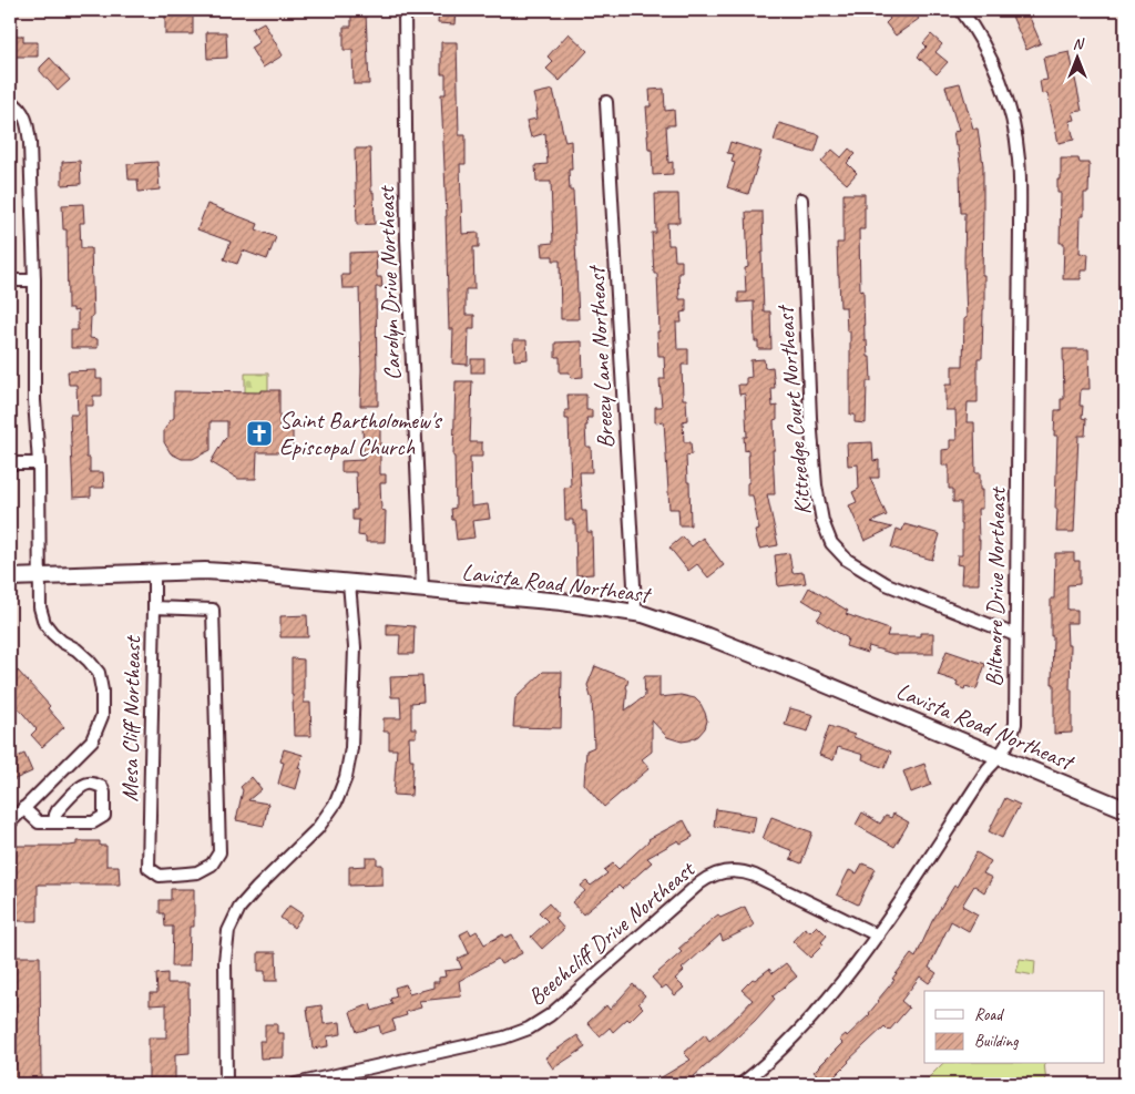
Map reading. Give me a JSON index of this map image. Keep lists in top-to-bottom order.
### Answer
{
  "streets": {
    "main road": ["Lavista Road Northeast"],
    "street": [
      "Carolyn Drive Northeast",
      "Breezy Lane Northeast",
      "Kittredge Court Northeast",
      "Biltmore Drive Northeast",
      "Mesa Cliff Northeast",
      "Beechcliff Drive Northeast"
    ]
  },
  "crossings": [
    ["Carolyn Drive Northeast", "Lavista Road Northeast"],
    ["Breezy Lane Northeast", "Lavista Road Northeast"],
    ["Kittredge Court Northeast", "Biltmore Drive Northeast"],
    ["Lavista Road Northeast", "Biltmore Drive Northeast"],
    ["Lavista Road Northeast", "Mesa Cliff Northeast"],
    ["Biltmore Drive Northeast", "Beechcliff Drive Northeast"]
  ],
  "places": {
    "church": ["Saint Bartholomew's Episcopal Church"]
  },
  "legend": ["Road", "Building"],
  "north": "top"
}
